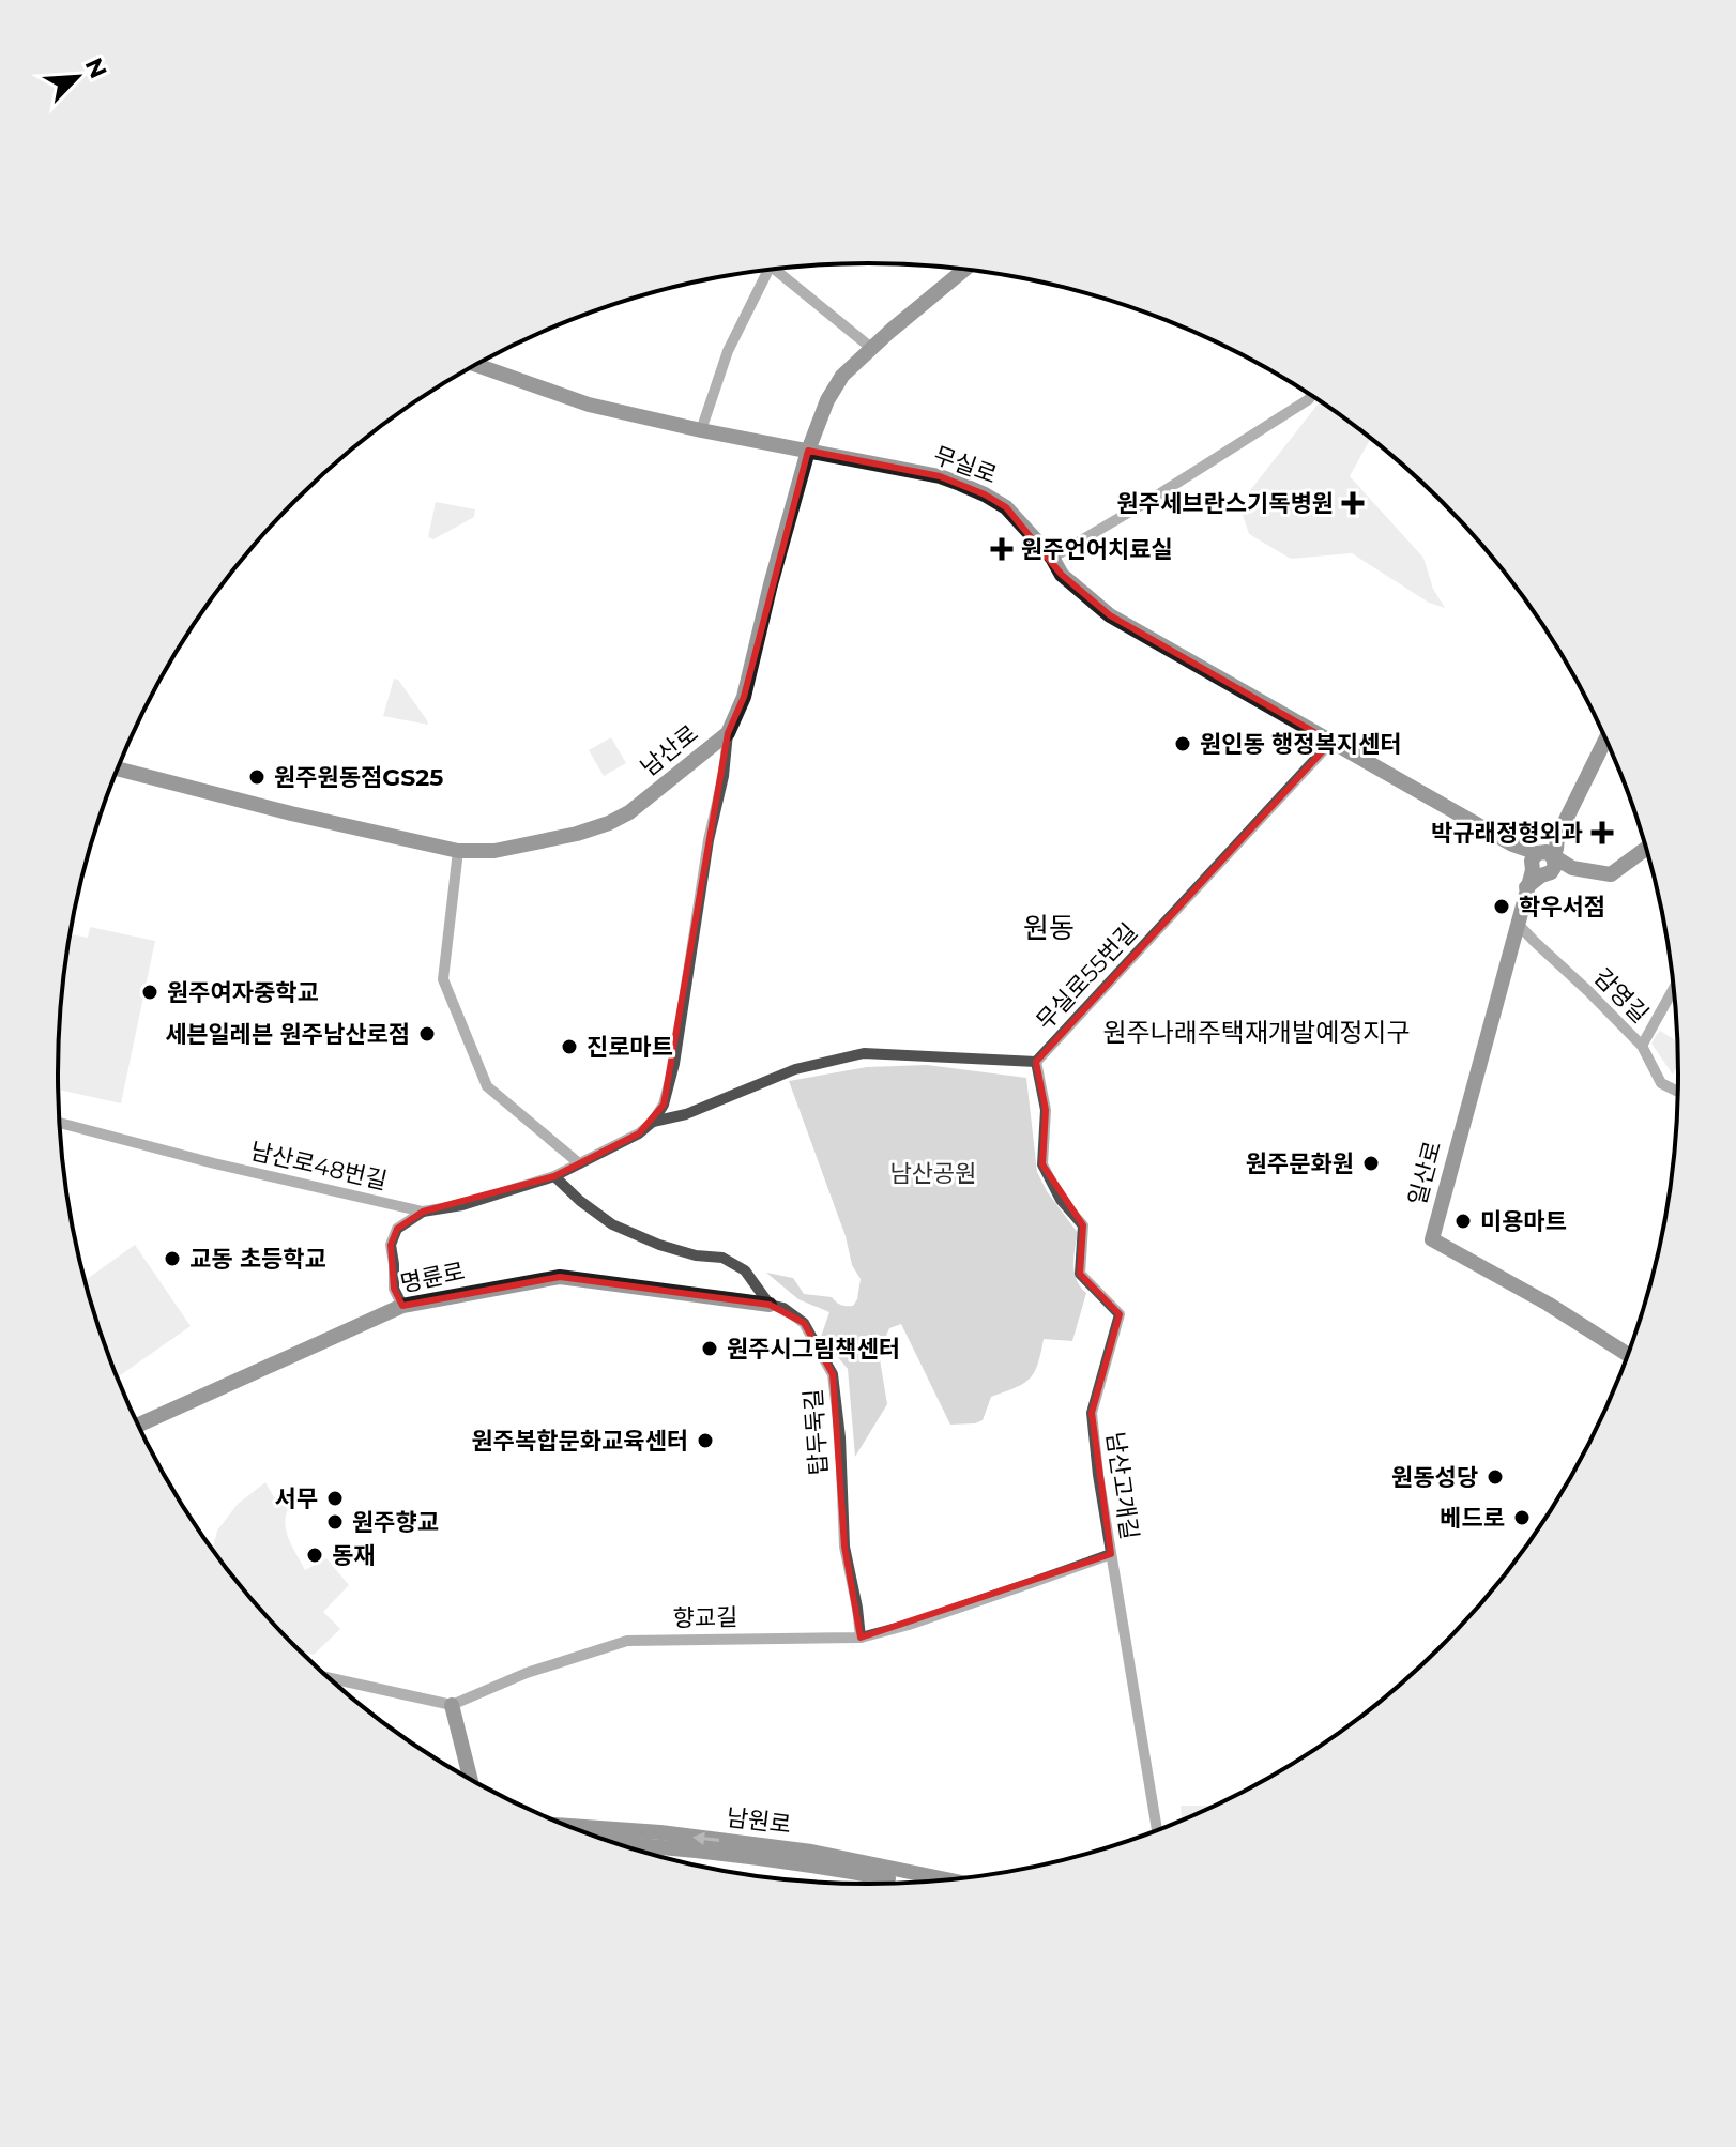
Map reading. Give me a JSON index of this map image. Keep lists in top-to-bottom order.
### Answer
{
  "streets": {
    "street": [
      "무실로",
      "남산로",
      "무실로55번길",
      "감영길",
      "남산로48번길",
      "일산로",
      "명륜로",
      "탑두둑길",
      "남산고개길",
      "향교길",
      "남원로"
    ]
  },
  "crossings": [
    ["무실로", "남산로"],
    ["무실로", "무실로55번길"],
    ["무실로", "일산로"],
    ["무실로55번길", "남산로48번길"],
    ["무실로55번길", "남산고개길"],
    ["감영길", "일산로"],
    ["남산로48번길", "탑두둑길"],
    ["명륜로", "탑두둑길"],
    ["탑두둑길", "향교길"],
    ["남산고개길", "향교길"]
  ],
  "districts": ["원동", "원주나래주택재개발예정지구"],
  "parks": ["남산공원"],
  "places": {
    "health": ["원주세브란스기독병원", "원주언어치료실", "박규래정형외과"],
    "other": [
      "원인동 행정복지센터",
      "원주원동점GS25",
      "학우서점",
      "원주여자중학교",
      "세븐일레븐 원주남산로점",
      "진로마트",
      "원주문화원",
      "미용마트",
      "교동 초등학교",
      "원주시그림책센터",
      "원주복합문화교육센터",
      "원동성당",
      "서무",
      "베드로",
      "원주향교",
      "동재"
    ]
  },
  "north": "top right"
}
